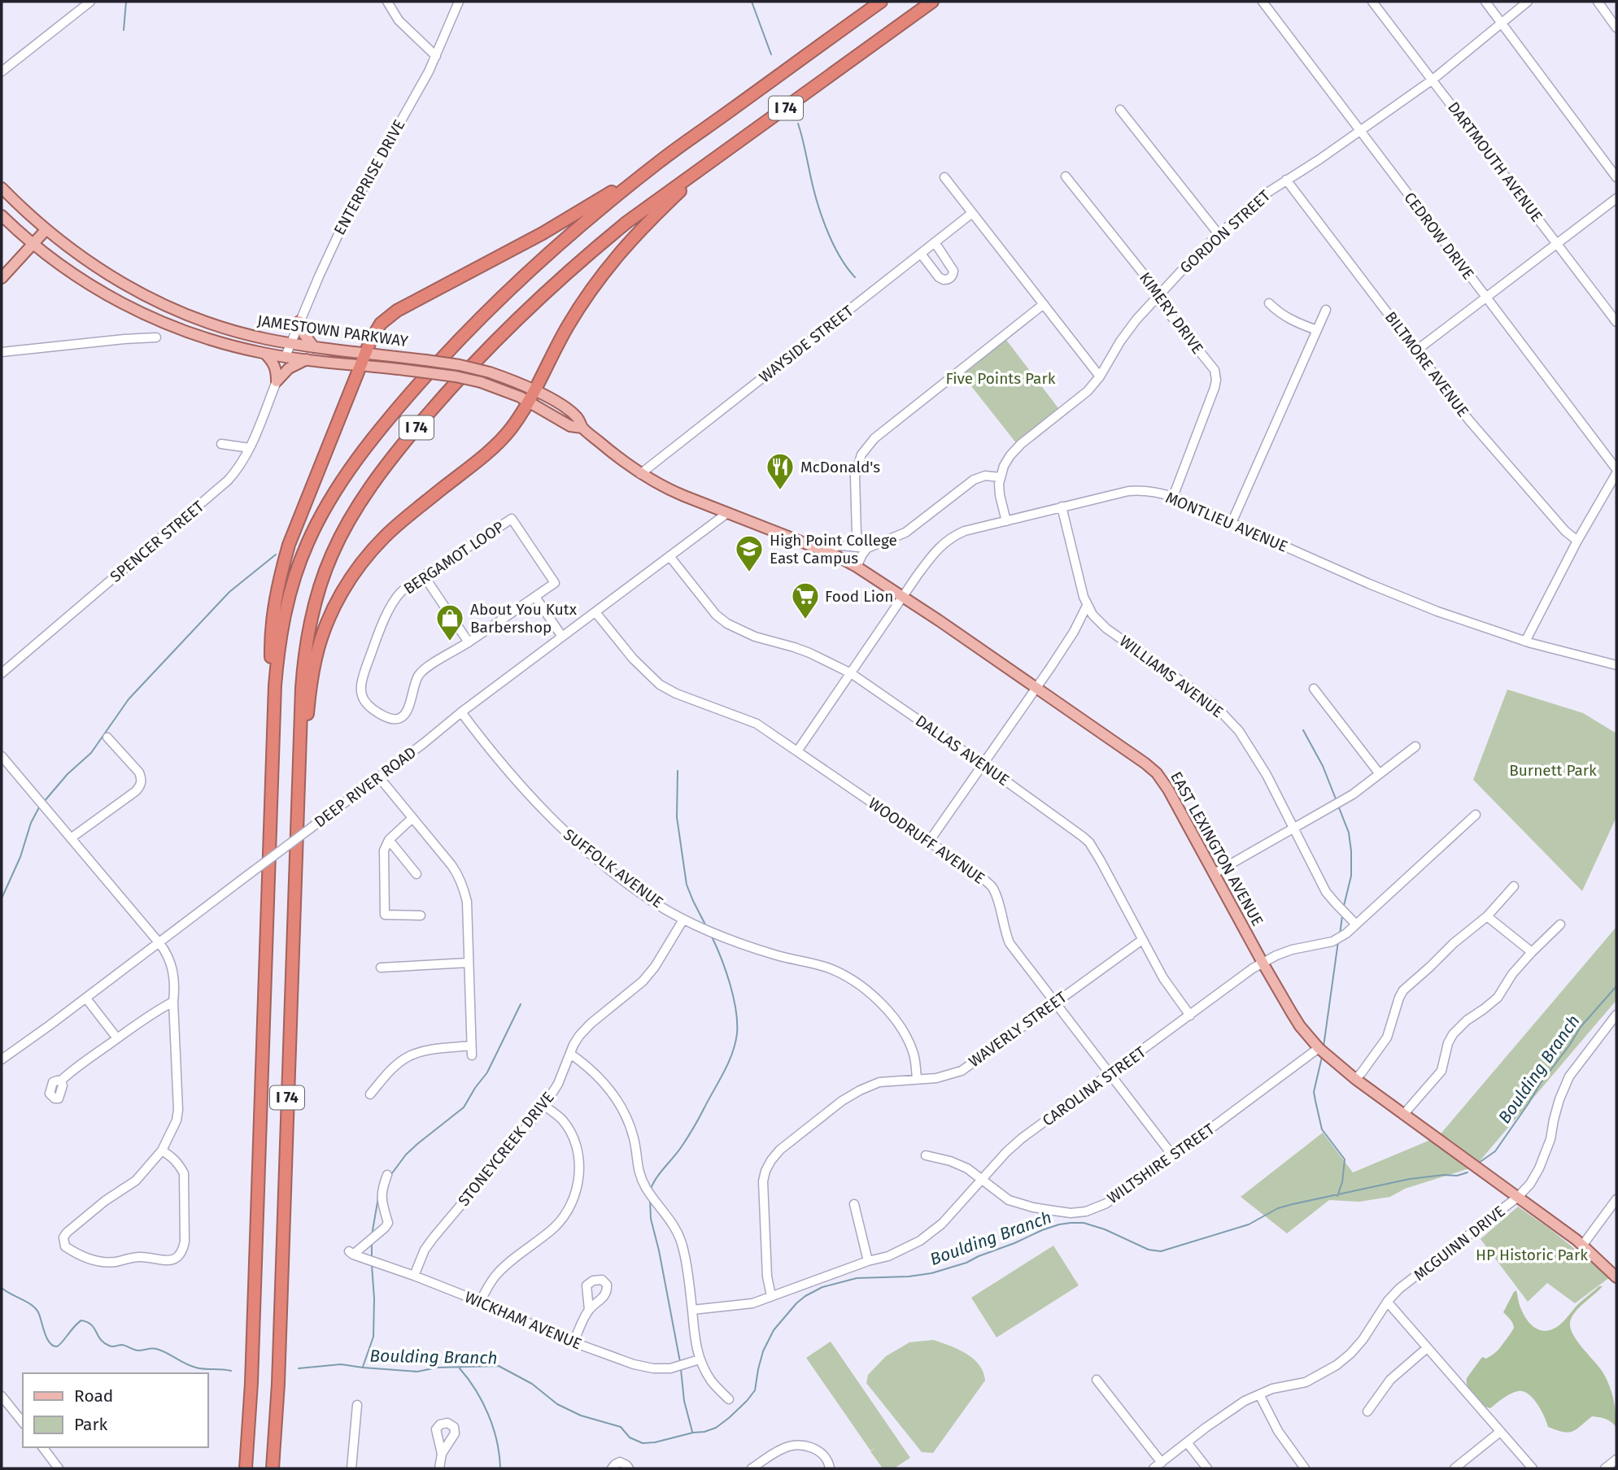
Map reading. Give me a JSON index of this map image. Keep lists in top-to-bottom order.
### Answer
{
  "streets": {
    "highway": ["I 74"],
    "main road": ["JAMESTOWN PARKWAY", "EAST LEXINGTON AVENUE"],
    "street": [
      "DARTMOUTH AVENUE",
      "ENTERPRISE DRIVE",
      "GORDON STREET",
      "CEDROW DRIVE",
      "KIMERY DRIVE",
      "WAYSIDE STREET",
      "BILTMORE AVENUE",
      "MONTLIEU AVENUE",
      "SPENCER STREET",
      "BERGAMOT LOOP",
      "WILLIAMS AVENUE",
      "DALLAS AVENUE",
      "DEEP RIVER ROAD",
      "WOODRUFF AVENUE",
      "SUFFOLK AVENUE",
      "WAVERLY STREET",
      "CAROLINA STREET",
      "STONEYCREEK DRIVE",
      "WILTSHIRE STREET",
      "MCGUINN DRIVE",
      "WICKHAM AVENUE"
    ]
  },
  "crossings": [
    ["DARTMOUTH AVENUE", "GORDON STREET"],
    ["ENTERPRISE DRIVE", "JAMESTOWN PARKWAY"],
    ["GORDON STREET", "CEDROW DRIVE"],
    ["GORDON STREET", "KIMERY DRIVE"],
    ["GORDON STREET", "BILTMORE AVENUE"],
    ["GORDON STREET", "MONTLIEU AVENUE"],
    ["KIMERY DRIVE", "MONTLIEU AVENUE"],
    ["JAMESTOWN PARKWAY", "WAYSIDE STREET"],
    ["JAMESTOWN PARKWAY", "DEEP RIVER ROAD"],
    ["JAMESTOWN PARKWAY", "EAST LEXINGTON AVENUE"],
    ["MONTLIEU AVENUE", "WILLIAMS AVENUE"],
    ["MONTLIEU AVENUE", "DALLAS AVENUE"],
    ["MONTLIEU AVENUE", "WOODRUFF AVENUE"],
    ["MONTLIEU AVENUE", "EAST LEXINGTON AVENUE"],
    ["WILLIAMS AVENUE", "CAROLINA STREET"],
    ["DALLAS AVENUE", "DEEP RIVER ROAD"],
    ["DALLAS AVENUE", "WAVERLY STREET"],
    ["DALLAS AVENUE", "CAROLINA STREET"],
    ["DEEP RIVER ROAD", "WOODRUFF AVENUE"],
    ["DEEP RIVER ROAD", "EAST LEXINGTON AVENUE"],
    ["DEEP RIVER ROAD", "SUFFOLK AVENUE"],
    ["WOODRUFF AVENUE", "WAVERLY STREET"],
    ["WOODRUFF AVENUE", "CAROLINA STREET"],
    ["WOODRUFF AVENUE", "WILTSHIRE STREET"],
    ["EAST LEXINGTON AVENUE", "CAROLINA STREET"],
    ["EAST LEXINGTON AVENUE", "WILTSHIRE STREET"],
    ["EAST LEXINGTON AVENUE", "MCGUINN DRIVE"],
    ["SUFFOLK AVENUE", "WAVERLY STREET"],
    ["SUFFOLK AVENUE", "STONEYCREEK DRIVE"],
    ["WAVERLY STREET", "CAROLINA STREET"],
    ["CAROLINA STREET", "WILTSHIRE STREET"],
    ["STONEYCREEK DRIVE", "WICKHAM AVENUE"]
  ],
  "water": ["Boulding Branch"],
  "parks": ["Five Points Park", "Burnett Park", "HP Historic Park"],
  "places": {
    "restaurant": ["McDonald's"],
    "school or university": ["High Point College East Campus"],
    "supermarket": ["Food Lion"],
    "shop": ["About You Kutx Barbershop"]
  },
  "legend": ["Road", "Park"]
}
